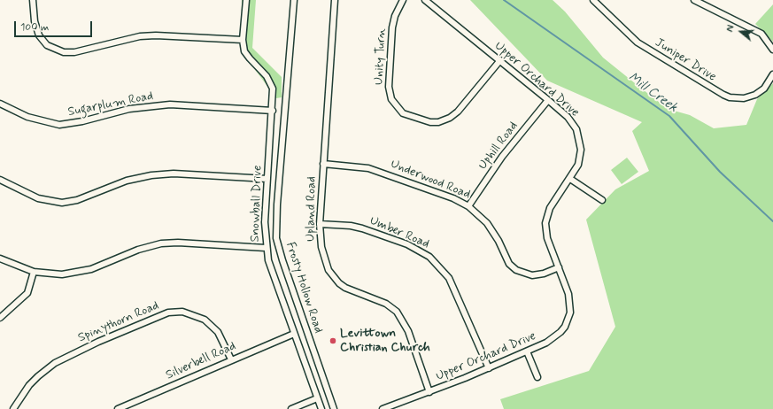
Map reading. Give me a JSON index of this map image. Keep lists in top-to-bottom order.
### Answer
{
  "streets": {
    "street": [
      "Unity Turn",
      "Juniper Drive",
      "Upper Orchard Drive",
      "Sugarplum Road",
      "Uphill Road",
      "Underwood Road",
      "Snowball Drive",
      "Upland Road",
      "Umber Road",
      "Frosty Hollow Road",
      "Spinythorn Road",
      "Silverbell Road"
    ]
  },
  "crossings": [
    ["Unity Turn", "Upper Orchard Drive"],
    ["Upper Orchard Drive", "Uphill Road"],
    ["Upper Orchard Drive", "Underwood Road"],
    ["Upper Orchard Drive", "Upland Road"],
    ["Upper Orchard Drive", "Umber Road"],
    ["Sugarplum Road", "Snowball Drive"],
    ["Uphill Road", "Underwood Road"],
    ["Underwood Road", "Upland Road"],
    ["Snowball Drive", "Silverbell Road"],
    ["Upland Road", "Umber Road"],
    ["Spinythorn Road", "Silverbell Road"]
  ],
  "water": ["Mill Creek"],
  "places": ["Levittown Christian Church"],
  "scale_bar": "100 m",
  "north": "left"
}
